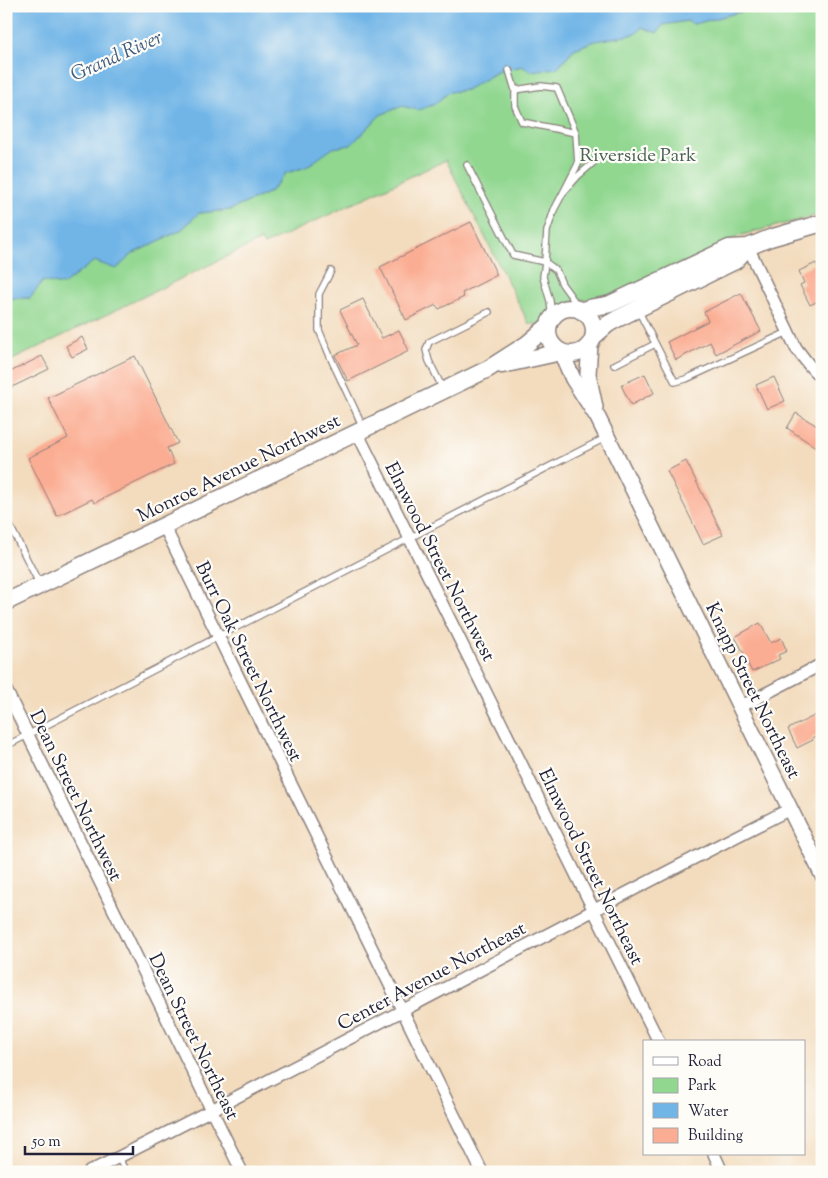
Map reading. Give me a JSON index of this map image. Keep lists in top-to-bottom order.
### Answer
{
  "streets": {
    "main road": ["Monroe Avenue Northwest"],
    "street": [
      "Elmwood Street Northwest",
      "Burr Oak Street Northwest",
      "Knapp Street Northeast",
      "Dean Street Northwest",
      "Elmwood Street Northeast",
      "Center Avenue Northeast",
      "Dean Street Northeast"
    ]
  },
  "crossings": [
    ["Monroe Avenue Northwest", "Elmwood Street Northwest"],
    ["Monroe Avenue Northwest", "Burr Oak Street Northwest"],
    ["Elmwood Street Northwest", "Elmwood Street Northeast"],
    ["Burr Oak Street Northwest", "Center Avenue Northeast"],
    ["Knapp Street Northeast", "Center Avenue Northeast"],
    ["Dean Street Northwest", "Dean Street Northeast"],
    ["Elmwood Street Northeast", "Center Avenue Northeast"],
    ["Center Avenue Northeast", "Dean Street Northeast"]
  ],
  "water": ["Grand River"],
  "parks": ["Riverside Park"],
  "legend": [
    "Road",
    "Park",
    "Water",
    "Building"
  ],
  "scale_bar": "50 m"
}
